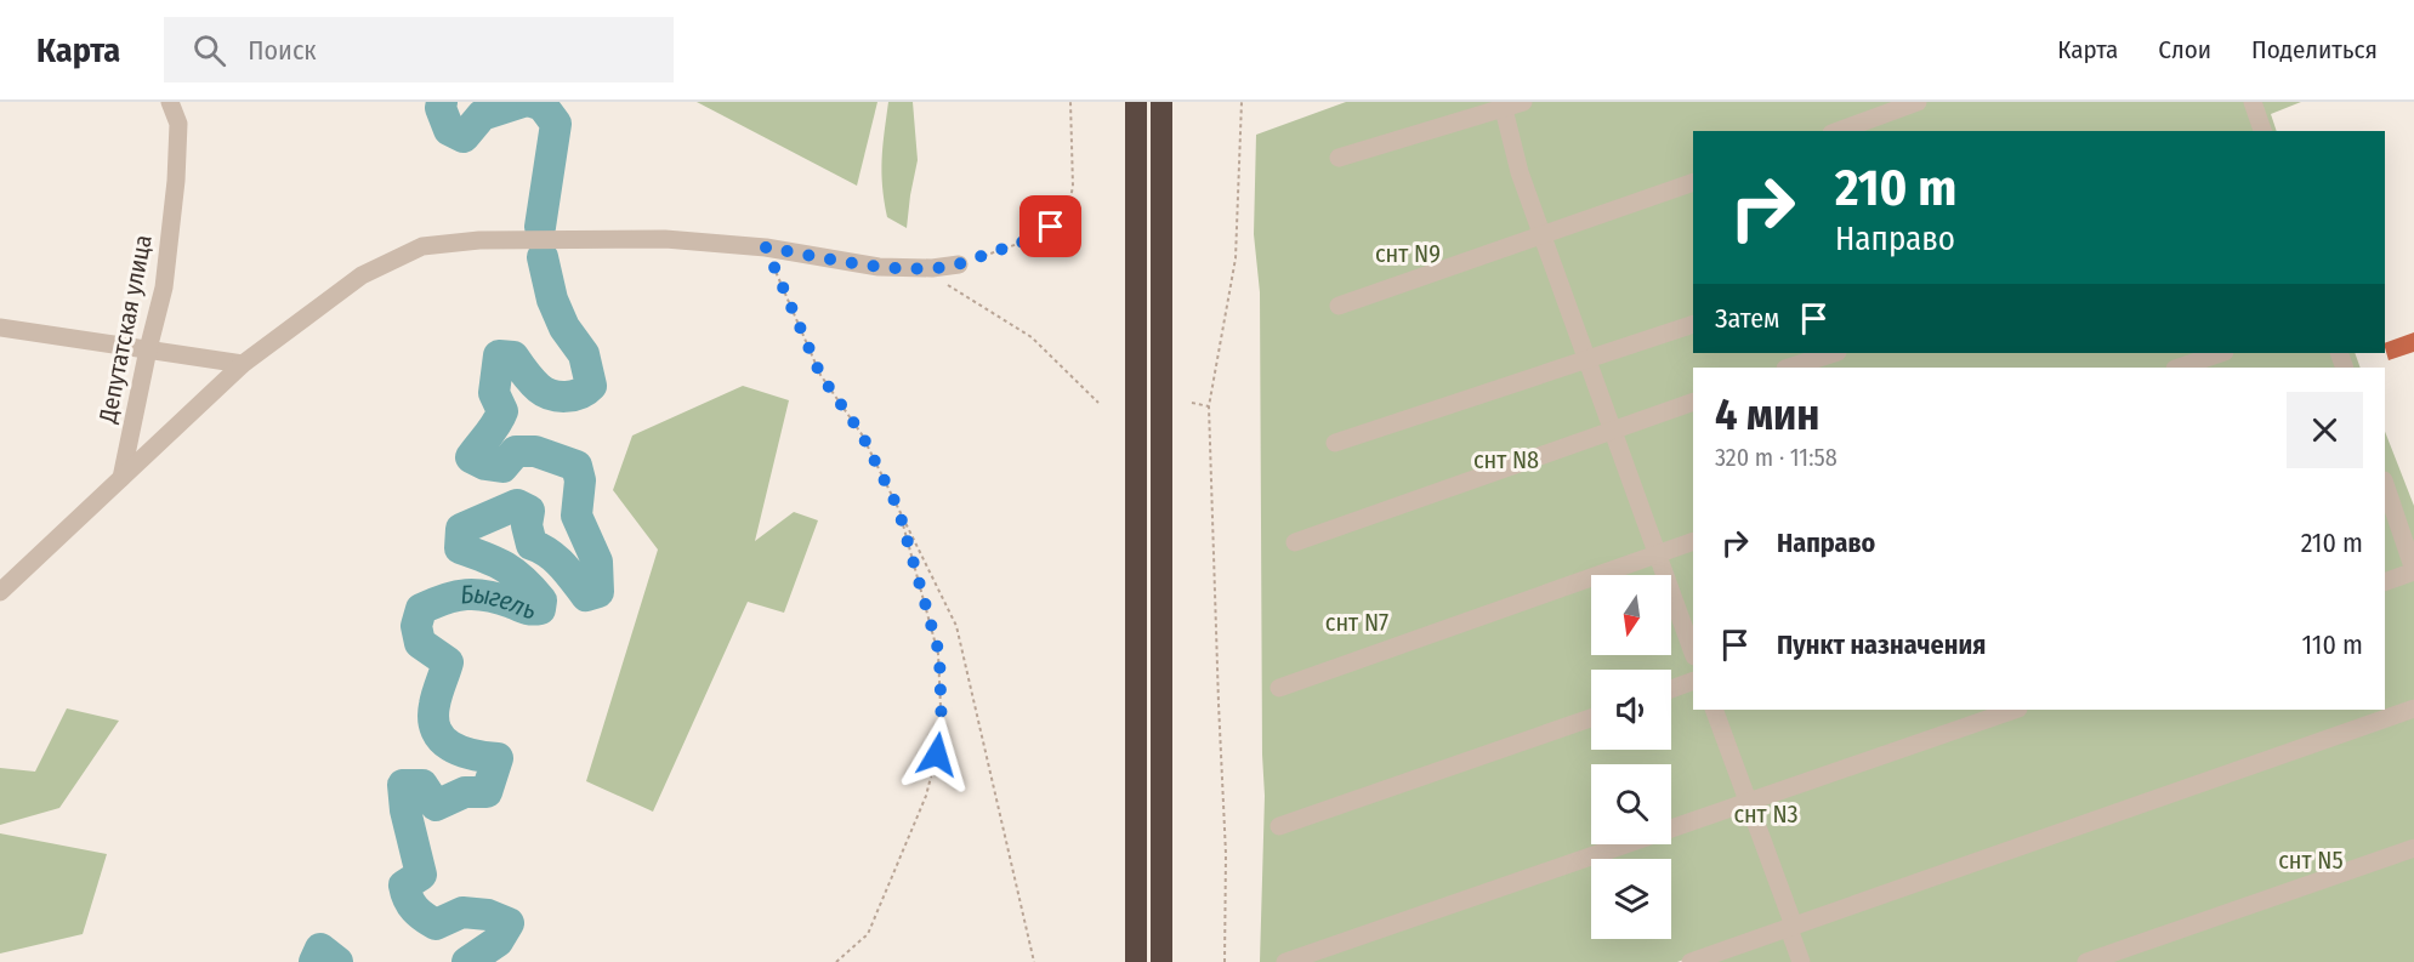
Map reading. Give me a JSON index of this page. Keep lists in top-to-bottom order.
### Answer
{
  "streets": {
    "street": ["Депутатская улица"]
  },
  "water": ["Быгель"],
  "parks": [
    "снт N9",
    "снт N8",
    "снт N7",
    "снт N3",
    "снт N5"
  ],
  "north": "bottom",
  "page": {
    "header": "Карта",
    "search": "Поиск",
    "nav": ["Карта", "Слои", "Поделиться"],
    "turn": ["210 m", "Направо"],
    "then": "Затем",
    "heading": ["4 мин", "320 m · 11:58"],
    "list": [
      {
        "name": "Направо",
        "value": "210 m"
      },
      {
        "name": "Пункт назначения",
        "value": "110 m"
      }
    ]
  }
}
